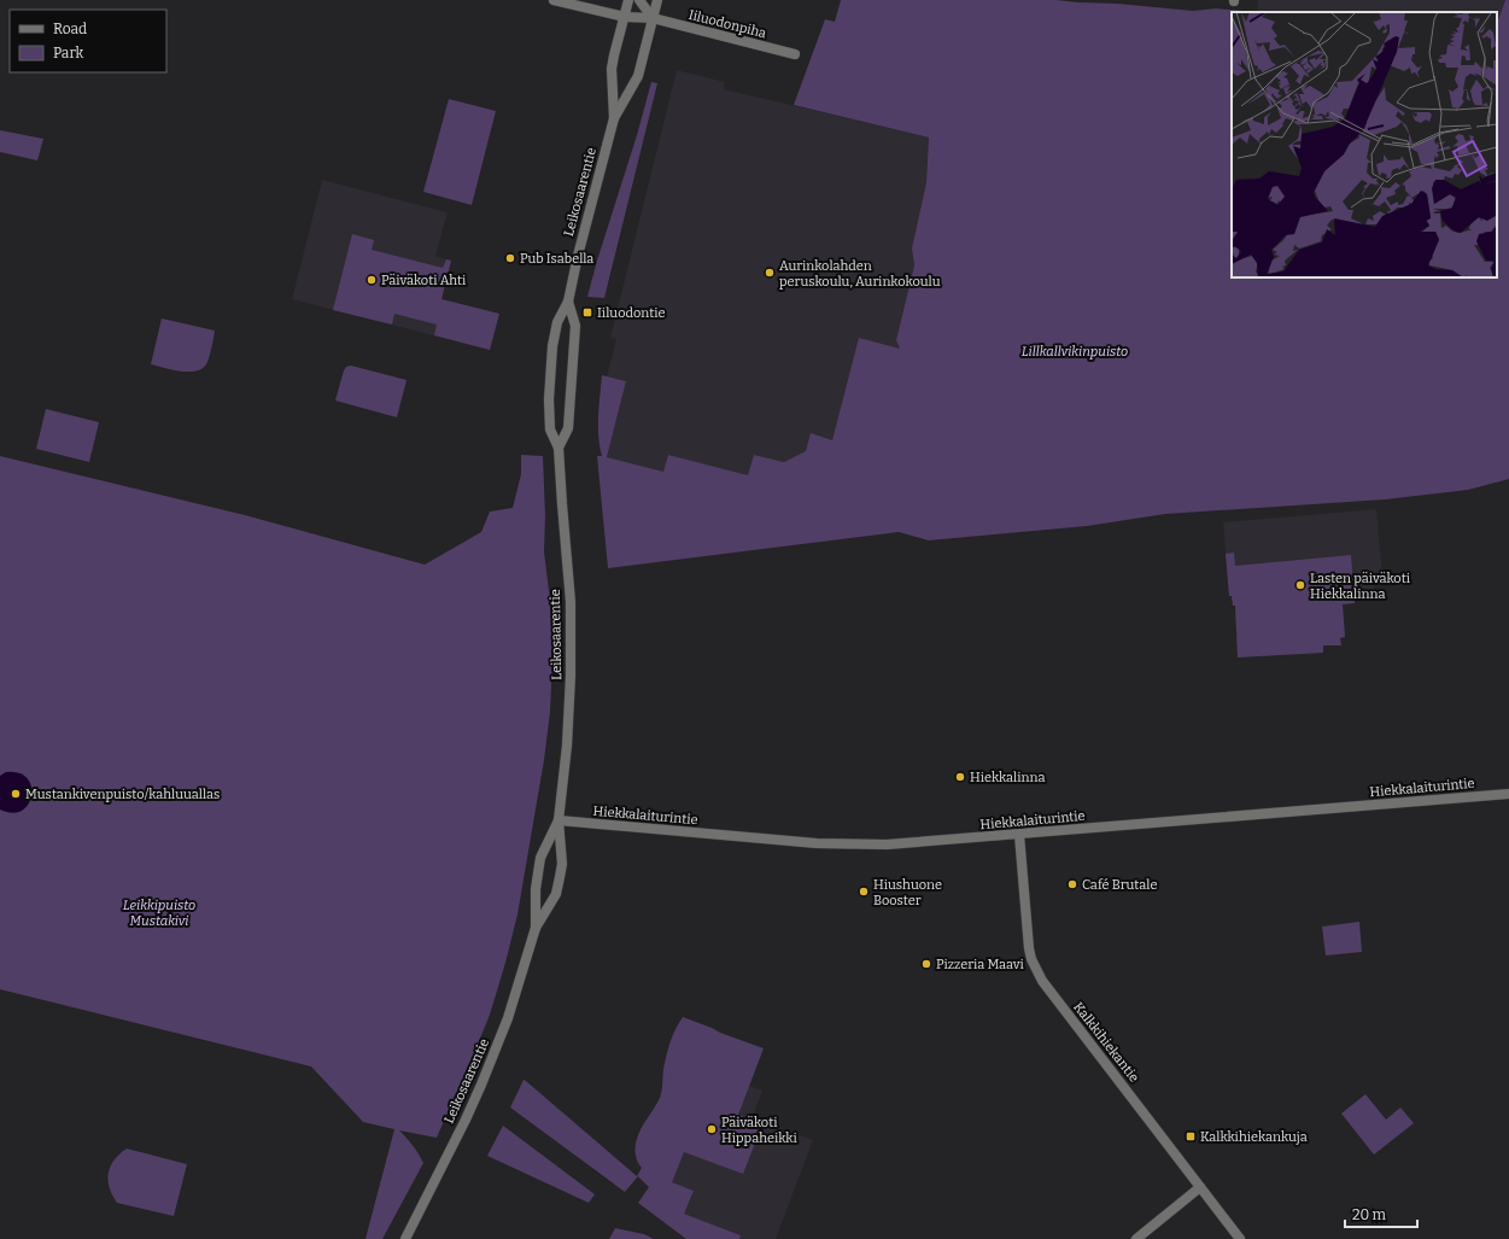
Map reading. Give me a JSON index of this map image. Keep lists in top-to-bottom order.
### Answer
{
  "streets": {
    "street": [
      "Iiluodonpiha",
      "Leikosaarentie",
      "Hiekkalaiturintie",
      "Kalkkihiekantie"
    ]
  },
  "crossings": [
    ["Iiluodonpiha", "Leikosaarentie"],
    ["Leikosaarentie", "Hiekkalaiturintie"],
    ["Hiekkalaiturintie", "Kalkkihiekantie"]
  ],
  "parks": ["Lillkallvikinpuisto", "Leikkipuisto Mustakivi"],
  "places": {
    "other": [
      "Pub Isabella",
      "Aurinkolahden peruskoulu, Aurinkokoulu",
      "Päiväkoti Ahti",
      "Lasten päiväkoti Hiekkalinna",
      "Hiekkalinna",
      "Mustankivenpuisto/kahluuallas",
      "Café Brutale",
      "Hiushuone Booster",
      "Pizzeria Maavi",
      "Päiväkoti Hippaheikki"
    ],
    "transit": ["Iiluodontie", "Kalkkihiekankuja"]
  },
  "legend": ["Road", "Park"],
  "scale_bar": "20 m"
}
